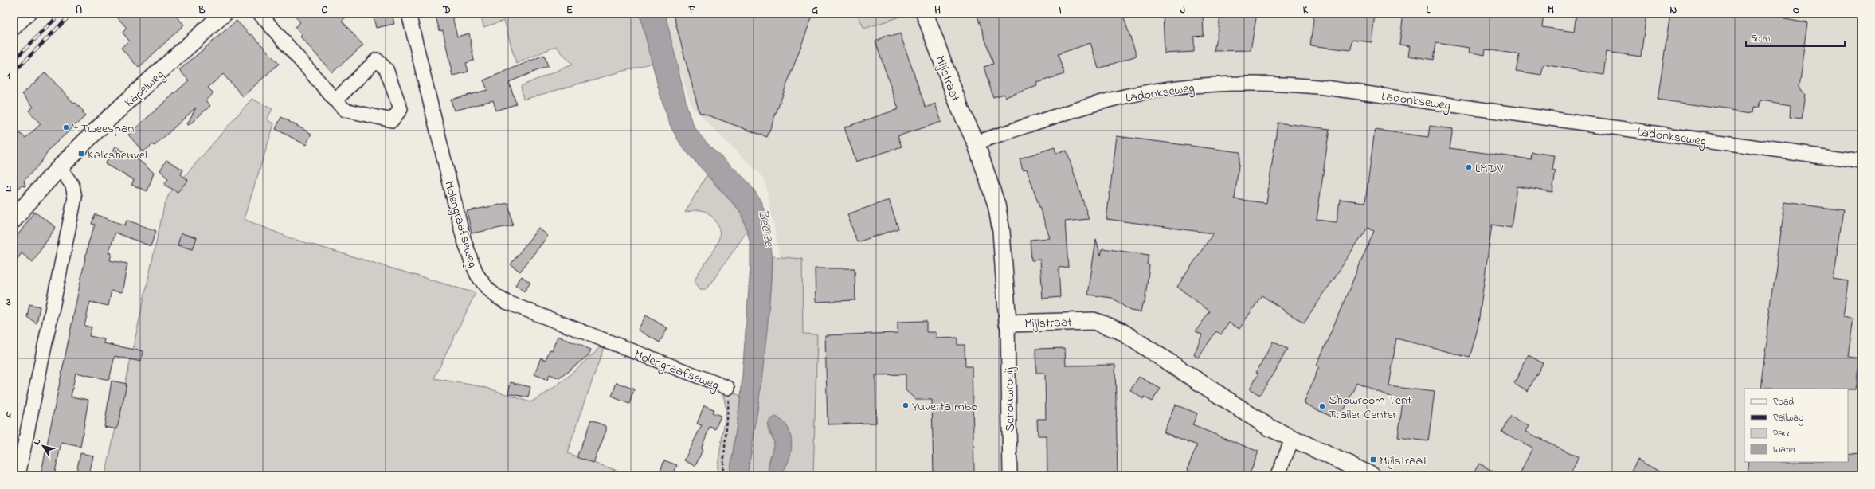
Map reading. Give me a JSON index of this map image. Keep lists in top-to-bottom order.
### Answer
{
  "streets": {
    "main road": ["Mijlstraat", "Kapelweg"],
    "street": ["Ladonkseweg", "Molengraafseweg", "Schouwrooij"]
  },
  "crossings": [
    ["Mijlstraat", "Ladonkseweg"],
    ["Mijlstraat", "Schouwrooij"]
  ],
  "water": ["Beerze"],
  "places": {
    "other": [
      "'t Tweespan",
      "LMDV",
      "Yuverta mbo",
      "Showroom Tent Trailer Center"
    ],
    "transit": ["Kalksheuvel", "Mijlstraat"]
  },
  "legend": [
    "Road",
    "Railway",
    "Park",
    "Water"
  ],
  "scale_bar": "50 m",
  "north": "top left",
  "grid": {
    "columns": [
      "A",
      "B",
      "C",
      "D",
      "E",
      "F",
      "G",
      "H",
      "I",
      "J",
      "K",
      "L",
      "M",
      "N",
      "O"
    ],
    "rows": [
      "1",
      "2",
      "3",
      "4"
    ]
  }
}
